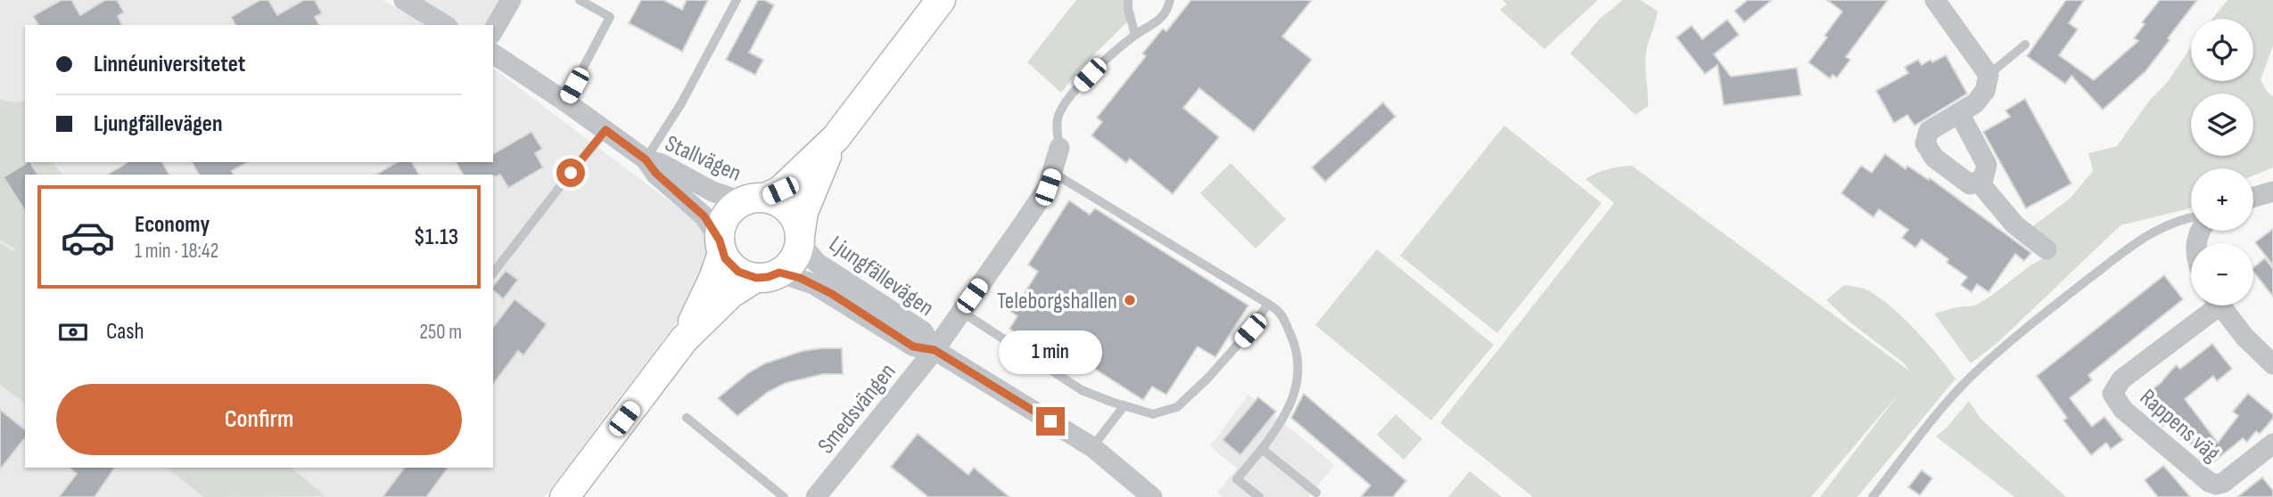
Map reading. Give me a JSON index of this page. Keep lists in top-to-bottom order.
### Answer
{
  "streets": {
    "street": [
      "Stallvägen",
      "Ljungfällevägen",
      "Smedsvängen",
      "Rappens väg"
    ]
  },
  "crossings": [
    ["Stallvägen", "Ljungfällevägen"],
    ["Ljungfällevägen", "Smedsvängen"]
  ],
  "places": ["Teleborgshallen"],
  "page": {
    "map_buttons": ["+", "−"],
    "banner": ["Linnéuniversitetet", "Ljungfällevägen"],
    "list": [
      {
        "name": "Economy",
        "note": "1 min · 18:42",
        "value": "$1.13"
      }
    ],
    "pay": ["Cash", "250 m"],
    "bubble": "1 min",
    "buttons": "Confirm"
  }
}
